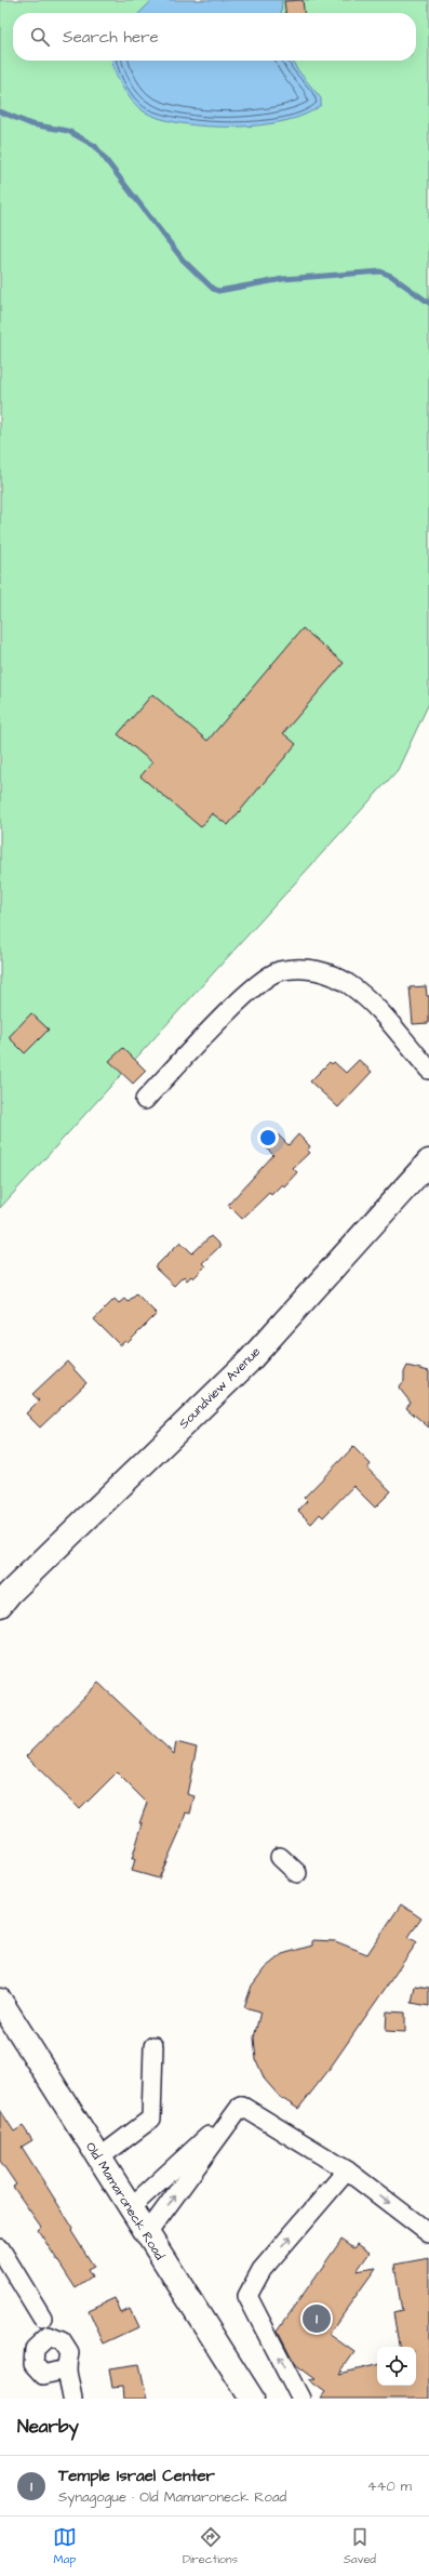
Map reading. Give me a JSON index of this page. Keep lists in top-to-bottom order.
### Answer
{
  "streets": {
    "street": ["Soundview Avenue", "Old Mamaroneck Road"]
  },
  "page": {
    "search": "Search here",
    "pins": "1",
    "heading": "Nearby",
    "list": [
      {
        "mark": "1",
        "name": "Temple Israel Center",
        "note": "Synagogue · Old Mamaroneck Road",
        "value": "440 m"
      }
    ],
    "nav": ["Map", "Directions", "Saved"]
  }
}
